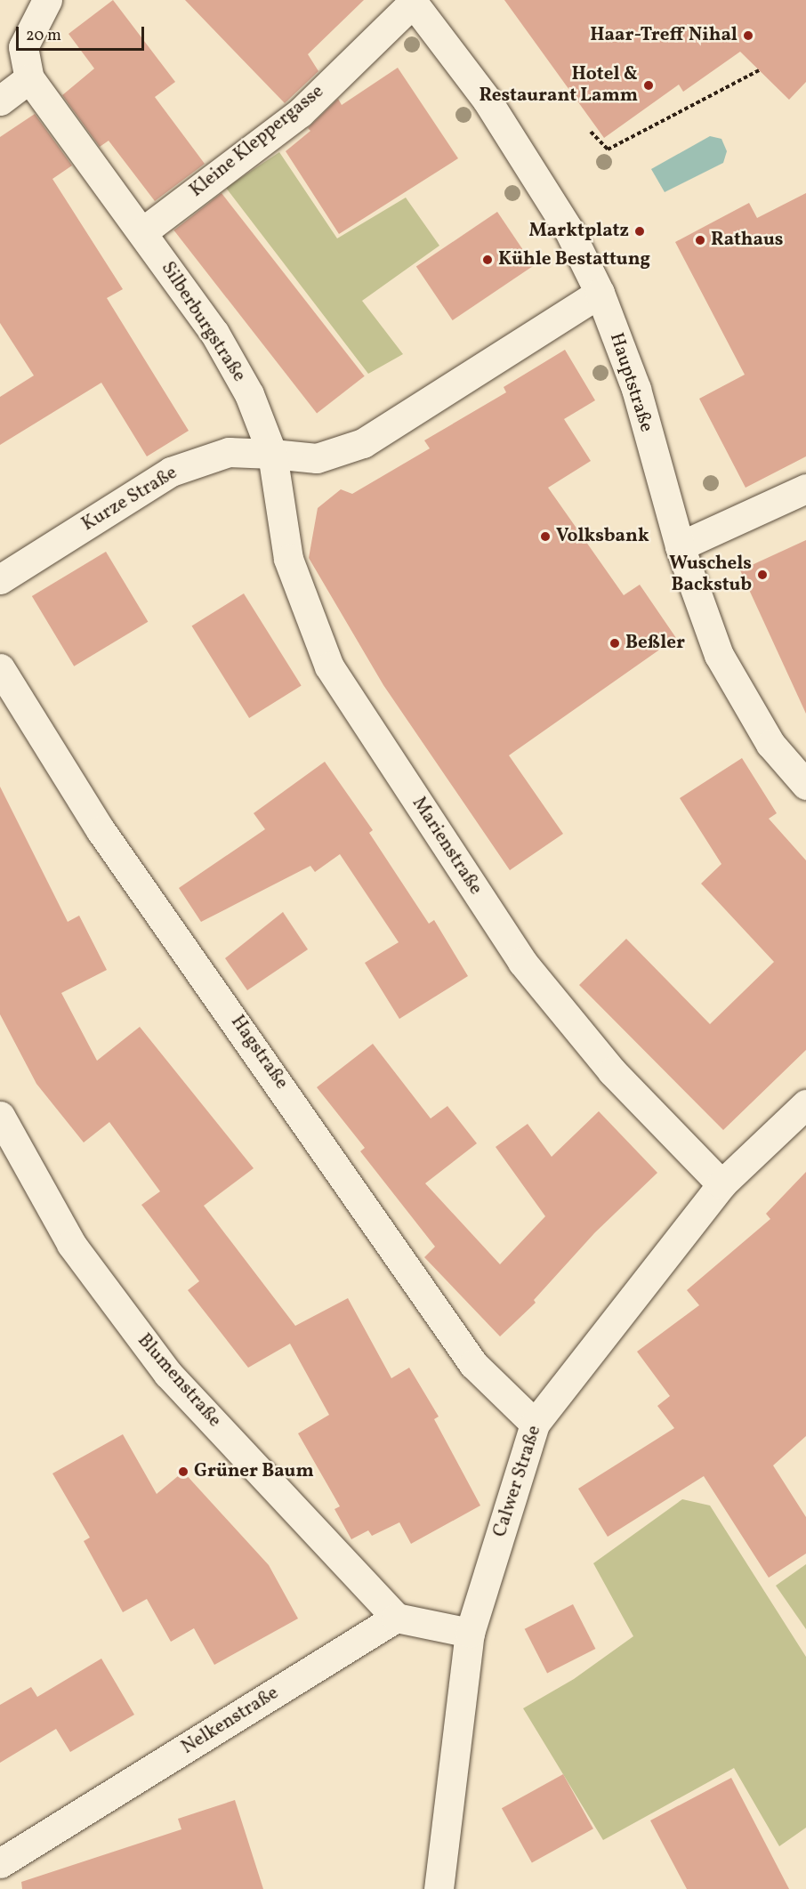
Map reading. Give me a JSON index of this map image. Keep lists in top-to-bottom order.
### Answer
{
  "streets": {
    "street": [
      "Kleine Kleppergasse",
      "Silberburgstraße",
      "Hauptstraße",
      "Kurze Straße",
      "Marienstraße",
      "Hagstraße",
      "Blumenstraße",
      "Calwer Straße",
      "Nelkenstraße"
    ]
  },
  "crossings": [
    ["Kleine Kleppergasse", "Silberburgstraße"],
    ["Kleine Kleppergasse", "Hauptstraße"],
    ["Silberburgstraße", "Kurze Straße"],
    ["Silberburgstraße", "Marienstraße"],
    ["Kurze Straße", "Marienstraße"],
    ["Marienstraße", "Calwer Straße"],
    ["Hagstraße", "Calwer Straße"],
    ["Blumenstraße", "Nelkenstraße"]
  ],
  "places": [
    "Haar-Treff Nihal",
    "Hotel & Restaurant Lamm",
    "Marktplatz",
    "Rathaus",
    "Kühle Bestattung",
    "Volksbank",
    "Wuschels Backstub",
    "Beßler",
    "Grüner Baum"
  ],
  "scale_bar": "20 m"
}
